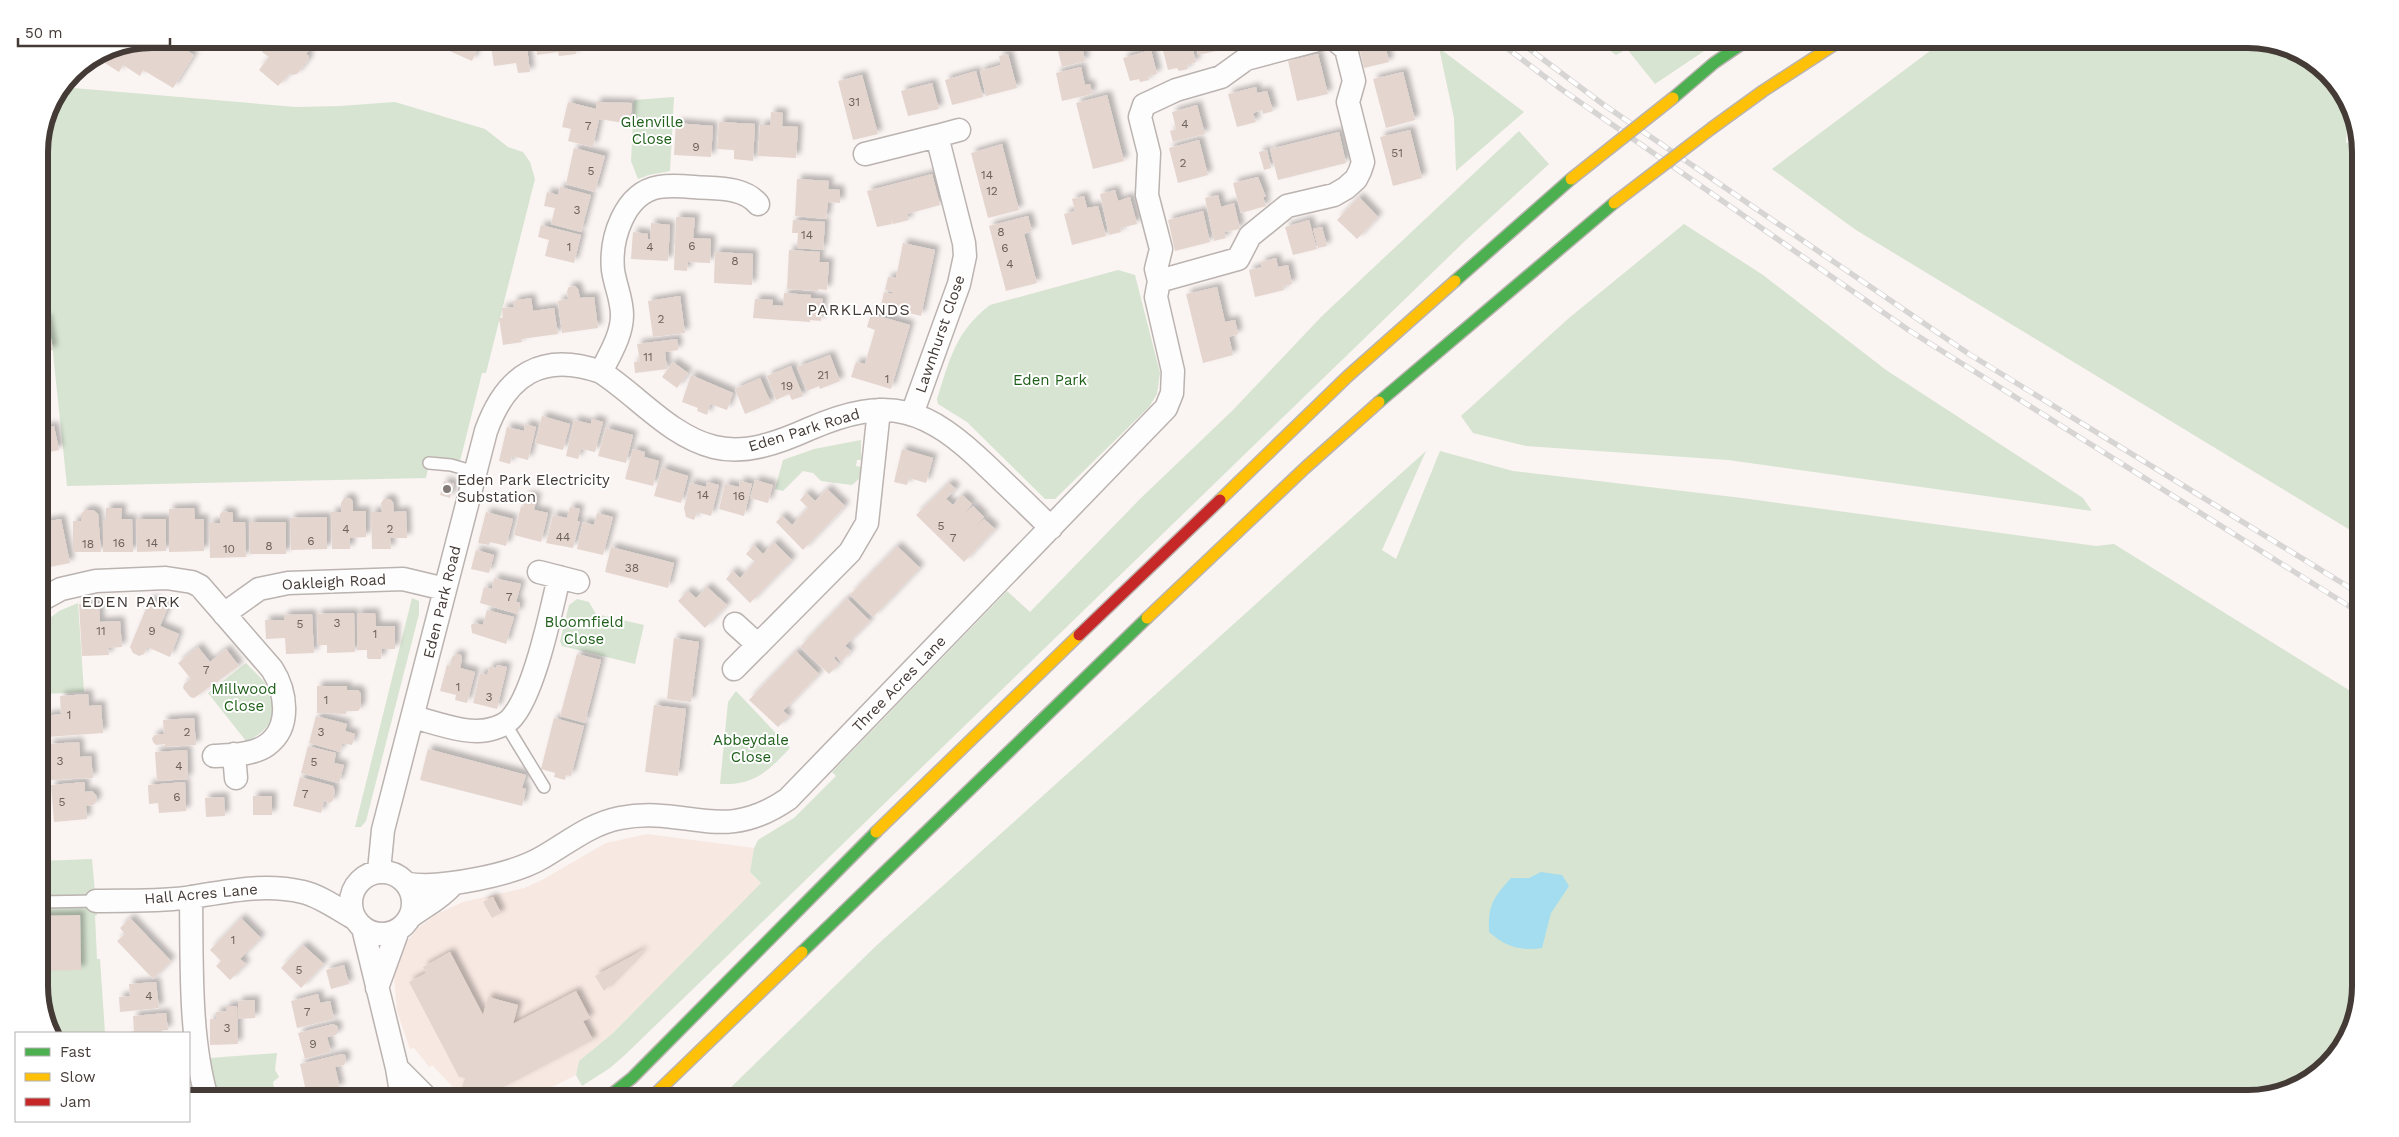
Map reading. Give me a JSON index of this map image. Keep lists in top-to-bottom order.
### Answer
{
  "streets": {
    "street": [
      "Lawnhurst Close",
      "Eden Park Road",
      "Oakleigh Road",
      "Three Acres Lane",
      "Hall Acres Lane"
    ]
  },
  "crossings": [
    ["Lawnhurst Close", "Eden Park Road"],
    ["Eden Park Road", "Oakleigh Road"],
    ["Eden Park Road", "Three Acres Lane"],
    ["Eden Park Road", "Hall Acres Lane"],
    ["Three Acres Lane", "Hall Acres Lane"]
  ],
  "districts": ["PARKLANDS", "EDEN PARK"],
  "parks": [
    "Glenville Close",
    "Eden Park",
    "Bloomfield Close",
    "Millwood Close",
    "Abbeydale Close"
  ],
  "places": ["Eden Park Electricity Substation"],
  "house_numbers": [
    "31",
    "4",
    "7",
    "9",
    "51",
    "2",
    "5",
    "14",
    "12",
    "3",
    "8",
    "14",
    "6",
    "1",
    "4",
    "6",
    "8",
    "4",
    "2",
    "11",
    "21",
    "1",
    "19",
    "14",
    "16",
    "5",
    "4",
    "2",
    "44",
    "7",
    "6",
    "16",
    "14",
    "18",
    "8",
    "10",
    "38",
    "7",
    "3",
    "5",
    "11",
    "9",
    "1",
    "7",
    "1",
    "3",
    "1",
    "1",
    "2",
    "3",
    "3",
    "5",
    "4",
    "7",
    "6",
    "5",
    "1",
    "5",
    "4",
    "7",
    "3",
    "9"
  ],
  "legend": ["Fast", "Slow", "Jam"],
  "scale_bar": "50 m"
}
